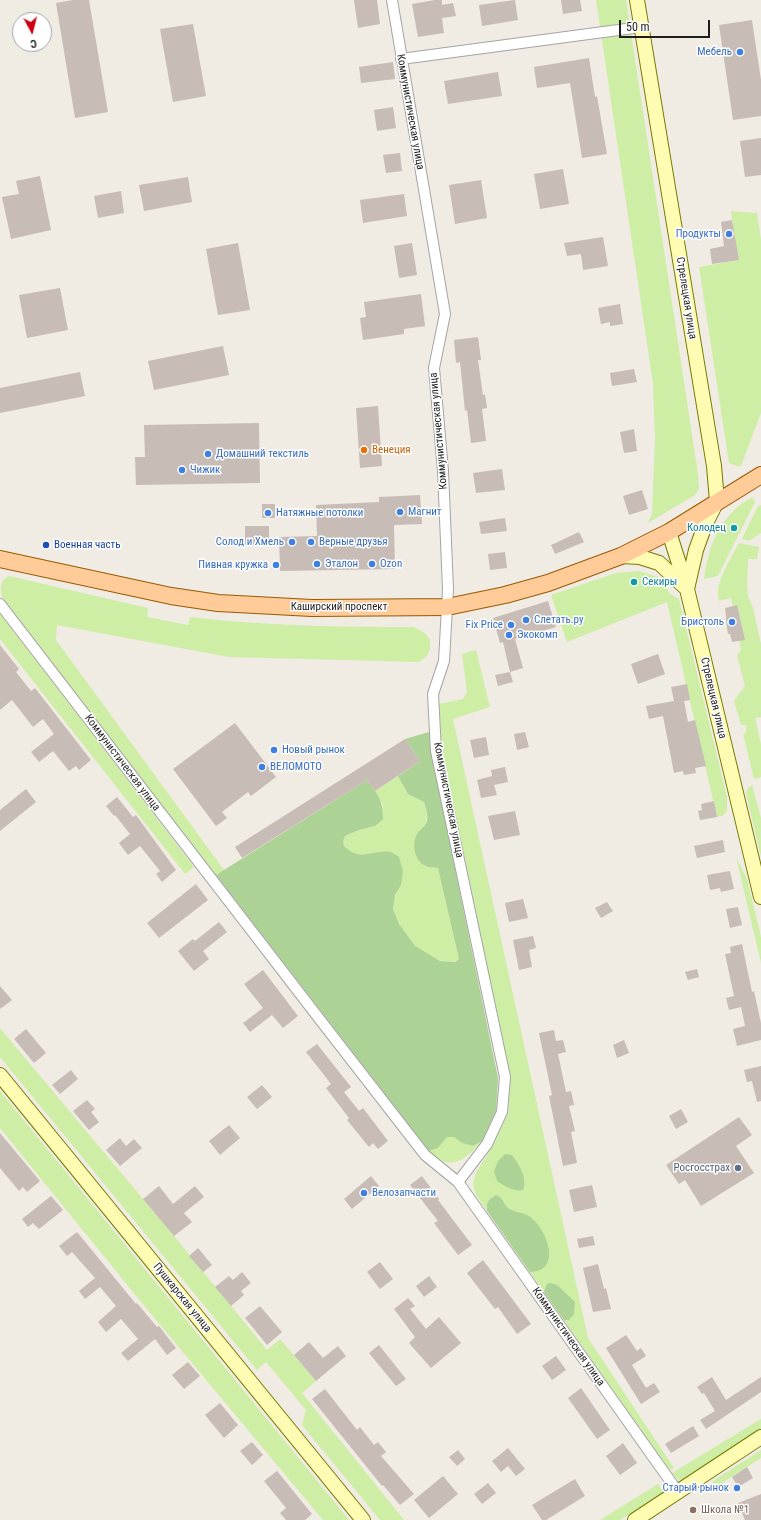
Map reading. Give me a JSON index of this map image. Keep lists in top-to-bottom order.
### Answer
{
  "streets": {
    "main road": ["Стрелецкая улица", "Каширский проспект", "Пушкарская улица"],
    "street": ["Коммунистическая улица"]
  },
  "crossings": [
    ["Коммунистическая улица", "Каширский проспект"],
    ["Стрелецкая улица", "Каширский проспект"]
  ],
  "places": [
    "Мебель",
    "Продукты",
    "Венеция",
    "Домашний текстиль",
    "Чижик",
    "Магнит",
    "Натяжные потолки",
    "Колодец",
    "Солод и Хмель",
    "Верные друзья",
    "Военная часть",
    "Эталон",
    "Ozon",
    "Пивная кружка",
    "Секиры",
    "Слетать.ру",
    "Бристоль",
    "Fix Price",
    "Экокомп",
    "Новый рынок",
    "ВЕЛОМОТО",
    "Росгосстрах",
    "Велозапчасти",
    "Старый рынок",
    "Школа №1"
  ],
  "scale_bar": "50 m",
  "north": "bottom"
}
